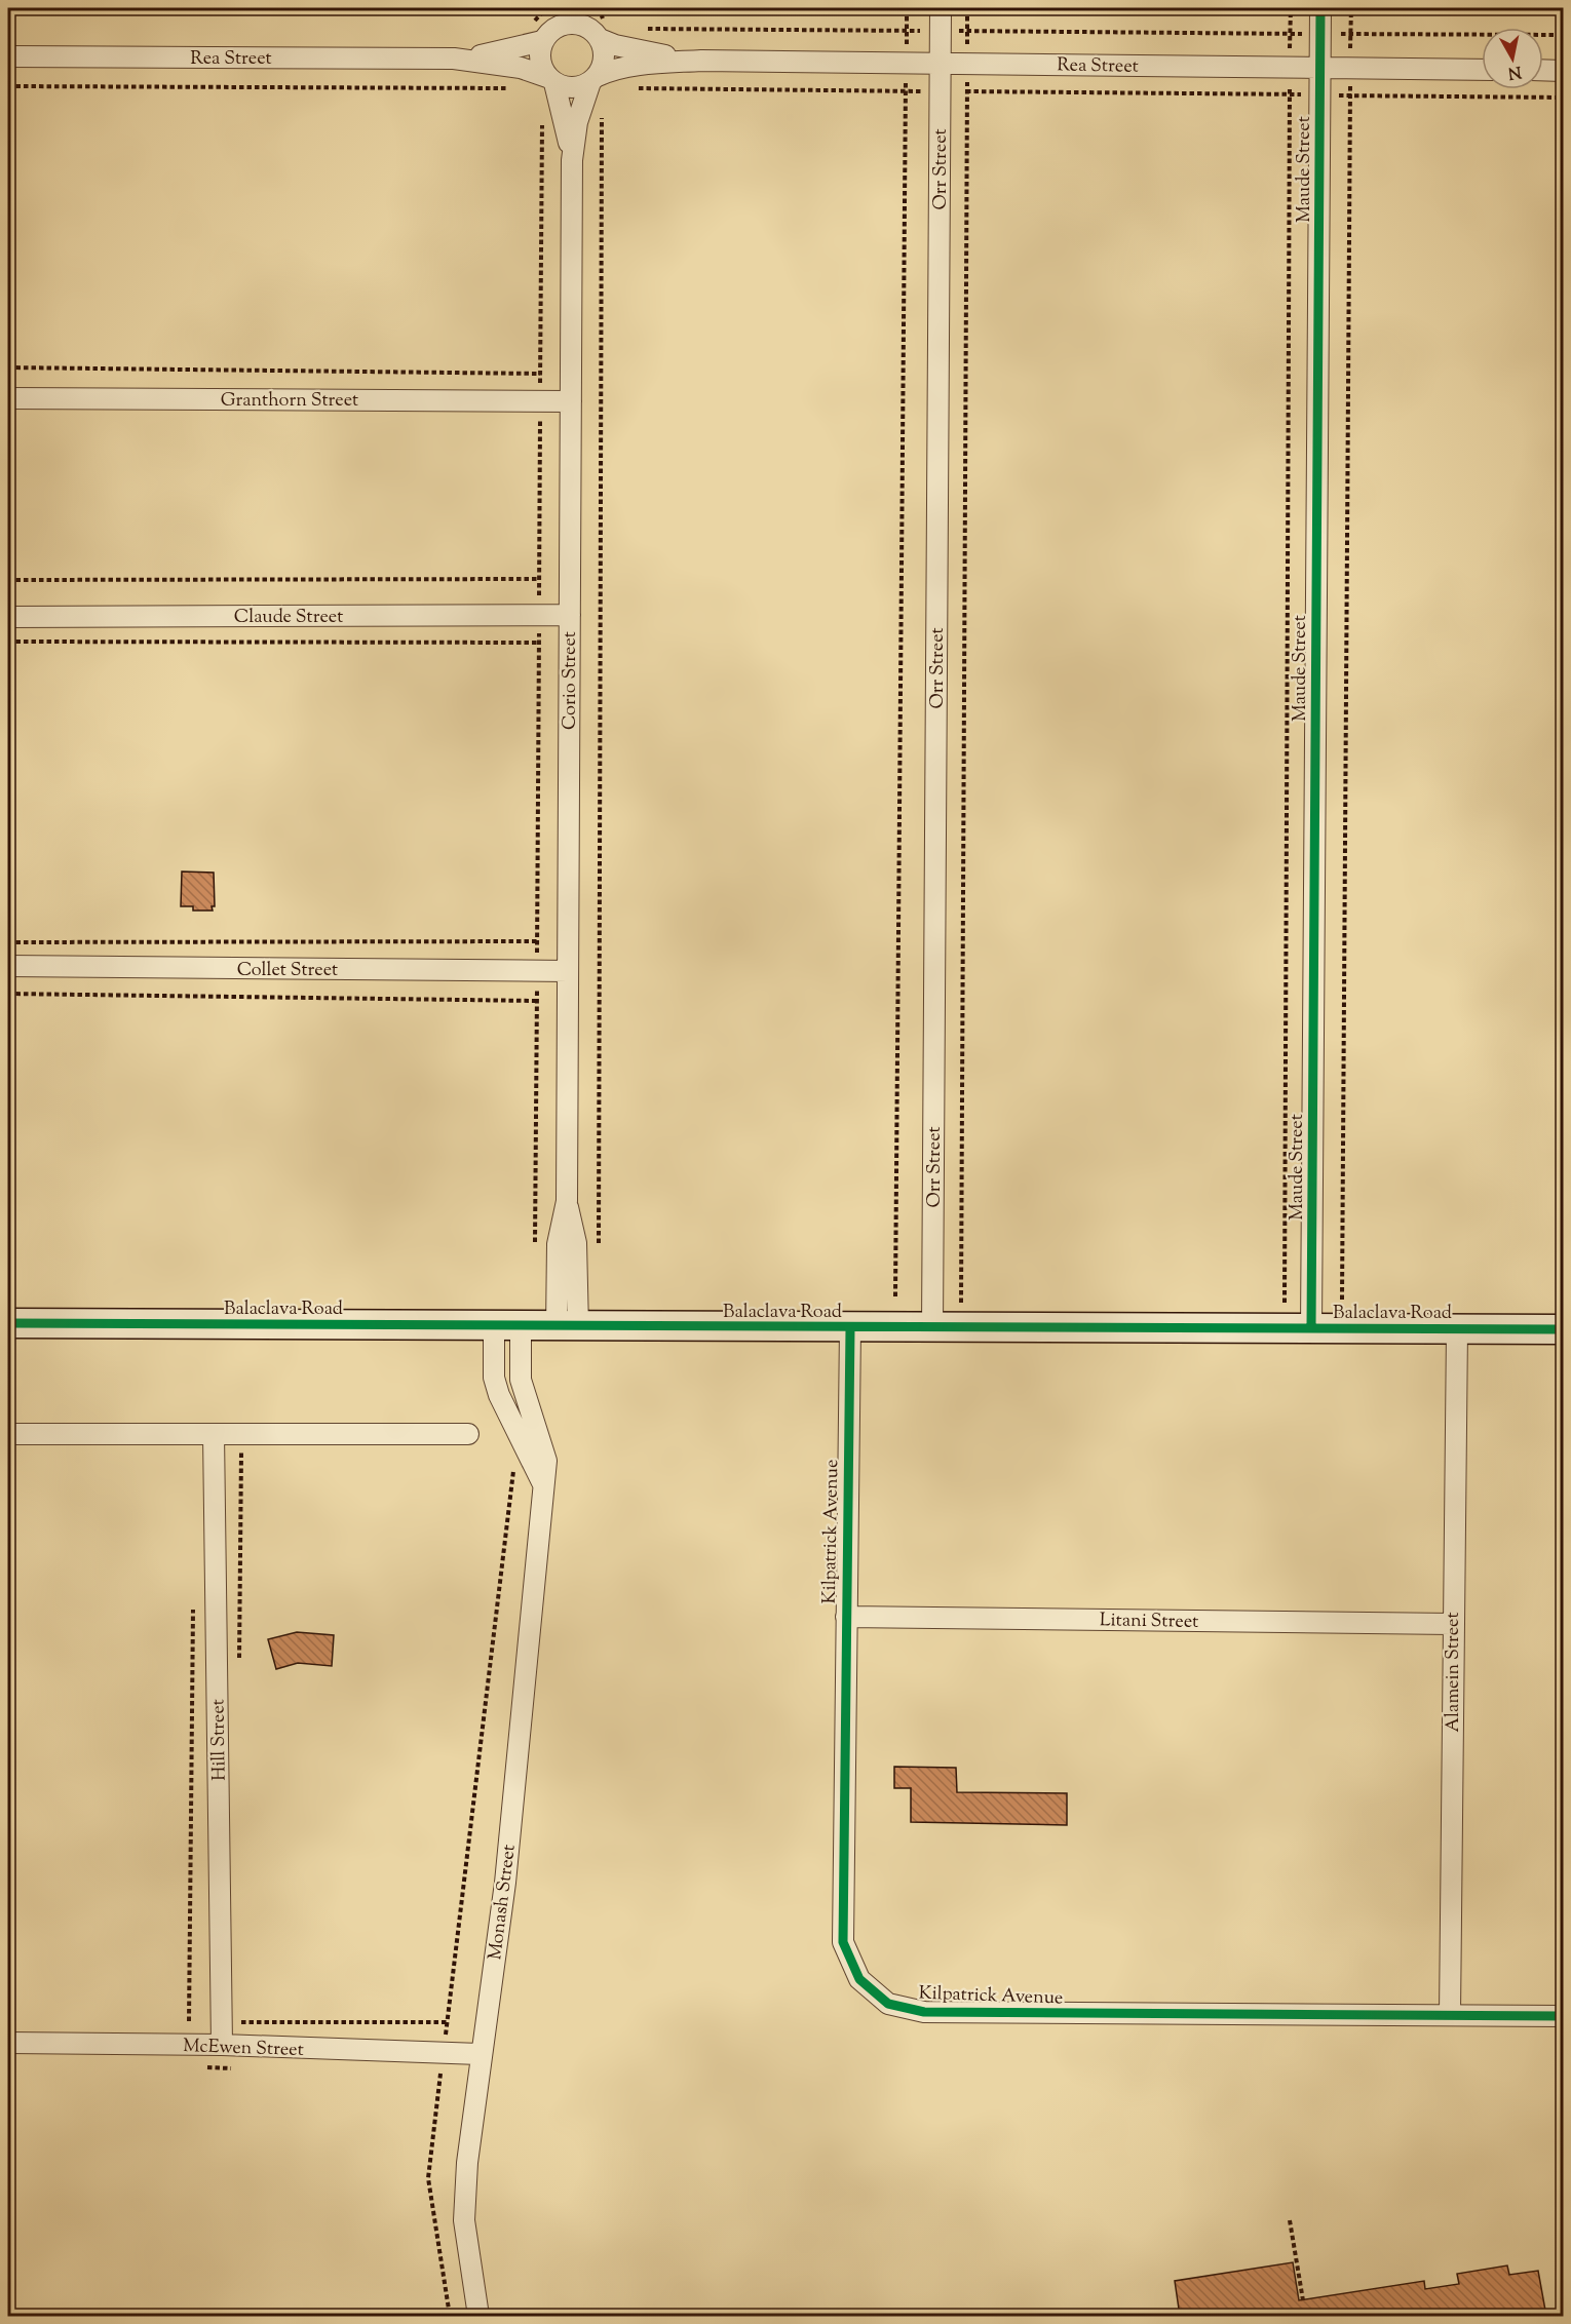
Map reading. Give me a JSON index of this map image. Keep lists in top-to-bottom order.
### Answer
{
  "streets": {
    "main road": ["Balaclava Road"],
    "street": [
      "Rea Street",
      "Orr Street",
      "Maude Street",
      "Granthorn Street",
      "Claude Street",
      "Corio Street",
      "Collet Street",
      "Kilpatrick Avenue",
      "Litani Street",
      "Alamein Street",
      "Hill Street",
      "Monash Street",
      "McEwen Street"
    ]
  },
  "crossings": [
    ["Rea Street", "Orr Street"],
    ["Rea Street", "Maude Street"],
    ["Rea Street", "Corio Street"],
    ["Orr Street", "Balaclava Road"],
    ["Maude Street", "Balaclava Road"],
    ["Granthorn Street", "Corio Street"],
    ["Claude Street", "Corio Street"],
    ["Corio Street", "Collet Street"],
    ["Corio Street", "Balaclava Road"],
    ["Balaclava Road", "Kilpatrick Avenue"],
    ["Balaclava Road", "Alamein Street"],
    ["Balaclava Road", "Monash Street"],
    ["Kilpatrick Avenue", "Litani Street"],
    ["Kilpatrick Avenue", "Alamein Street"],
    ["Litani Street", "Alamein Street"],
    ["Hill Street", "McEwen Street"],
    ["Monash Street", "McEwen Street"]
  ],
  "north": "bottom"
}
